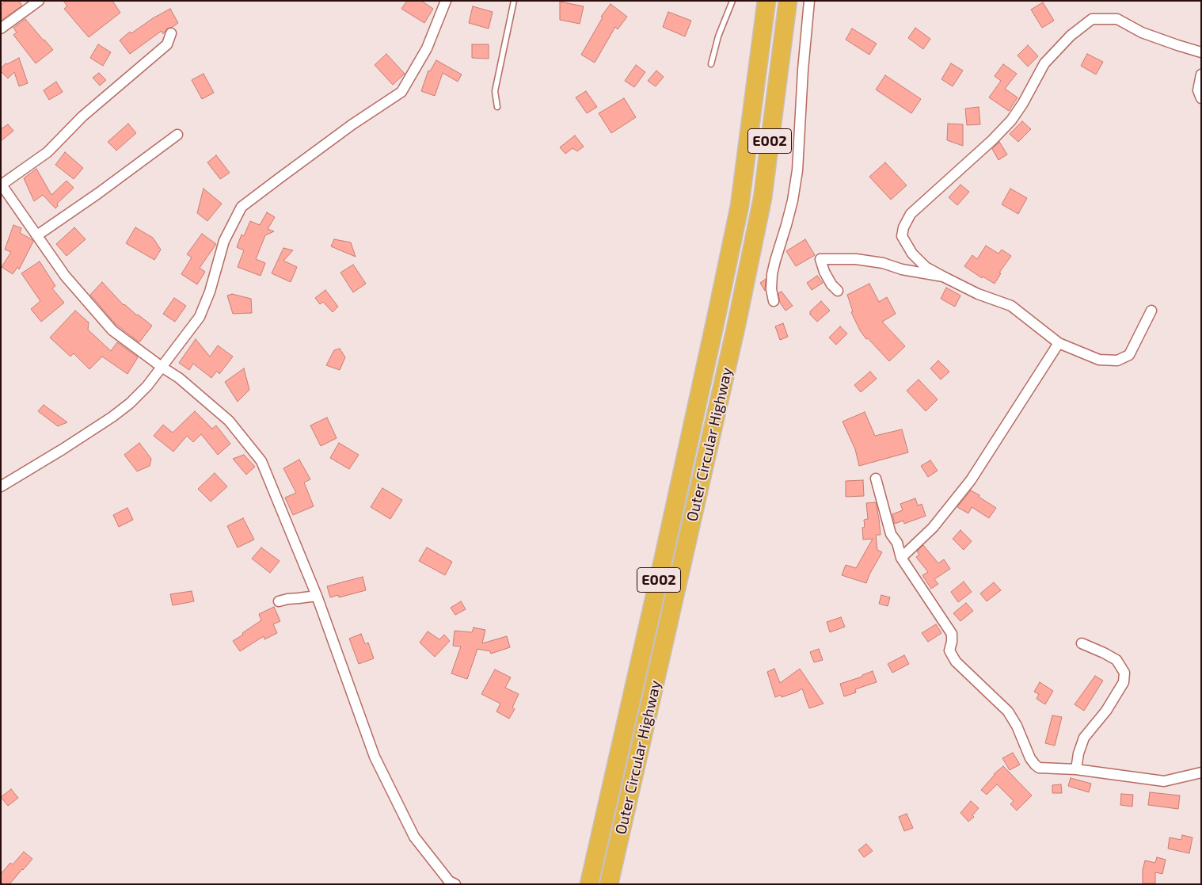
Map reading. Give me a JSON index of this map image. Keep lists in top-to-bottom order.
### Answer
{
  "streets": {
    "highway": ["E002", "Outer Circular Highway"]
  }
}
